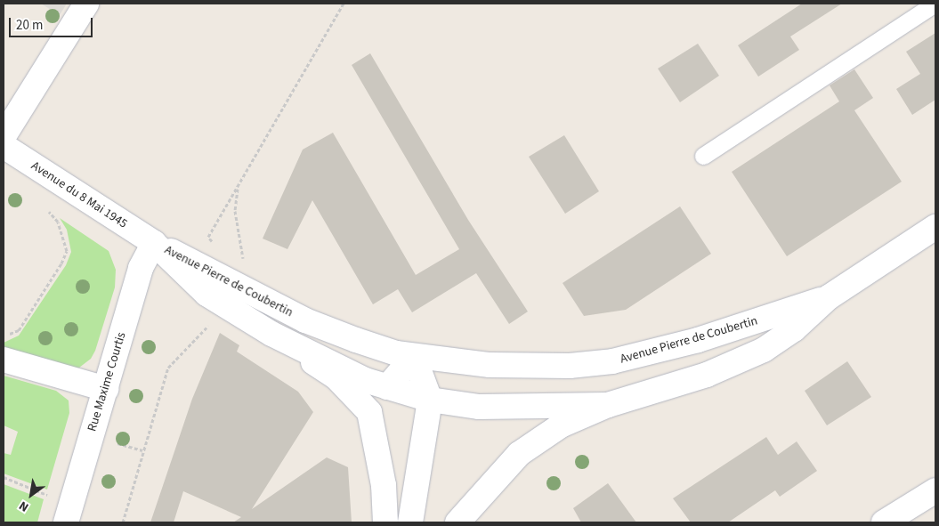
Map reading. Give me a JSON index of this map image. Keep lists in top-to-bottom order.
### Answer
{
  "streets": {
    "street": ["Avenue du 8 Mai 1945", "Avenue Pierre de Coubertin", "Rue Maxime Courtis"]
  },
  "crossings": [
    ["Avenue du 8 Mai 1945", "Avenue Pierre de Coubertin"],
    ["Avenue du 8 Mai 1945", "Rue Maxime Courtis"],
    ["Avenue Pierre de Coubertin", "Rue Maxime Courtis"]
  ],
  "scale_bar": "20 m",
  "north": "bottom left"
}
